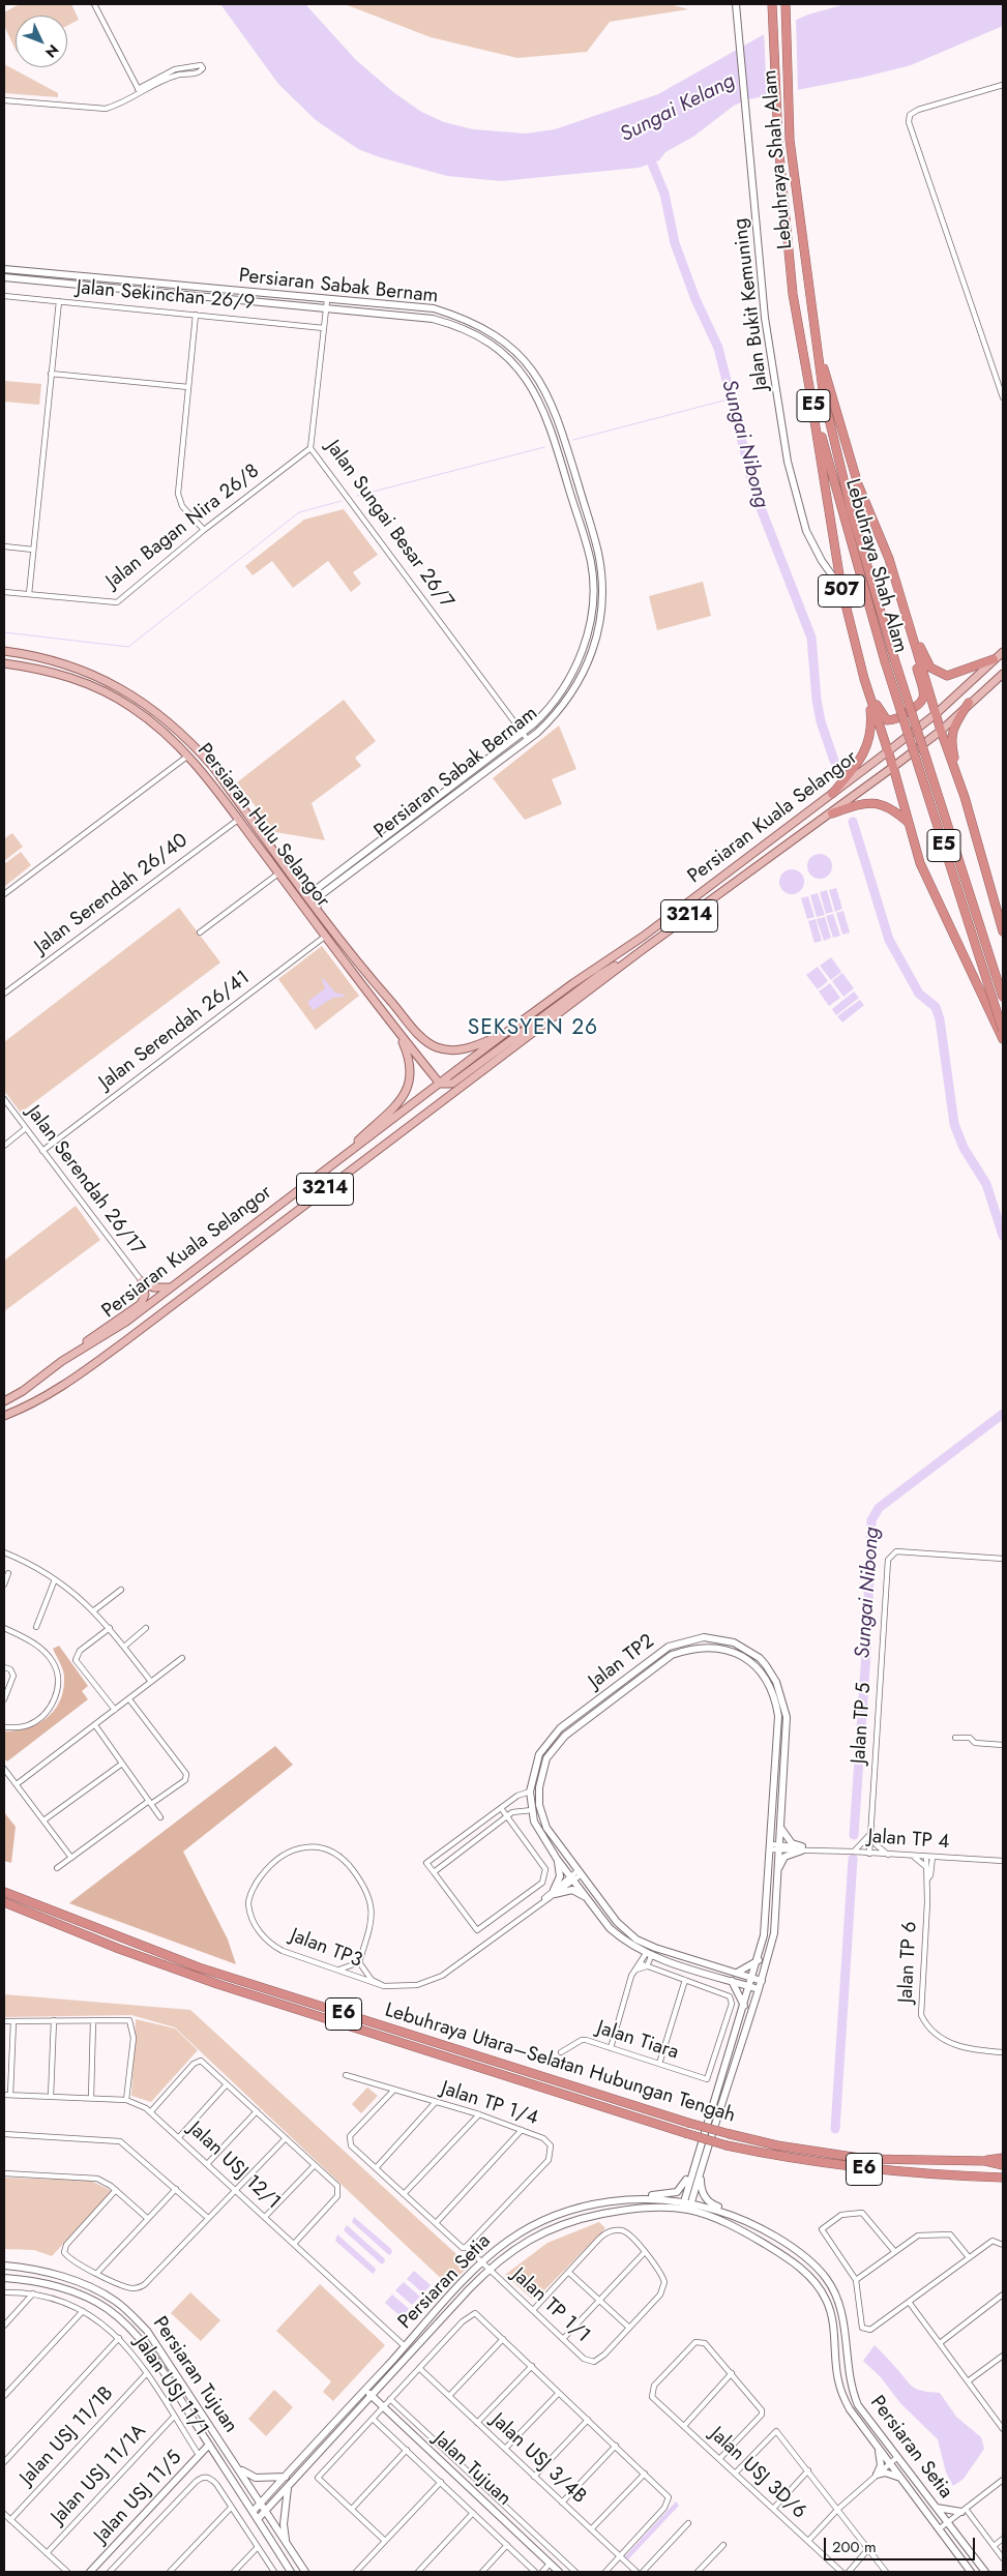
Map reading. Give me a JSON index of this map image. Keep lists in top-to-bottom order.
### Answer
{
  "streets": {
    "highway": [
      "Lebuhraya Shah Alam",
      "E5",
      "507",
      "E6",
      "Lebuhraya Utara–Selatan Hubungan Tengah"
    ],
    "main road": ["Persiaran Kuala Selangor", "Persiaran Hulu Selangor", "3214"],
    "street": [
      "Persiaran Sabak Bernam",
      "Jalan Sekinchan 26/9",
      "Jalan Bukit Kemuning",
      "Jalan Sungai Besar 26/7",
      "Jalan Bagan Nira 26/8",
      "Jalan Serendah 26/40",
      "Jalan Serendah 26/41",
      "Jalan Serendah 26/17",
      "Jalan TP2",
      "Jalan TP 5",
      "Jalan TP 4",
      "Jalan TP3",
      "Jalan TP 6",
      "Jalan Tiara",
      "Jalan TP 1/4",
      "Jalan USJ 12/1",
      "Persiaran Setia",
      "Jalan TP 1/1",
      "Persiaran Tujuan",
      "Jalan USJ 11/1",
      "Jalan USJ 11/1B",
      "Jalan USJ 3/4B",
      "Jalan Tujuan",
      "Jalan USJ 3D/6",
      "Jalan USJ 11/1A",
      "Jalan USJ 11/5"
    ]
  },
  "crossings": [
    ["Lebuhraya Shah Alam", "507"],
    ["Persiaran Sabak Bernam", "Jalan Sungai Besar 26/7"],
    ["Persiaran Sabak Bernam", "Persiaran Hulu Selangor"],
    ["Jalan Sekinchan 26/9", "Jalan Sungai Besar 26/7"],
    ["Jalan Bukit Kemuning", "507"],
    ["Jalan Sungai Besar 26/7", "Jalan Bagan Nira 26/8"],
    ["507", "Persiaran Kuala Selangor"],
    ["Persiaran Kuala Selangor", "Persiaran Hulu Selangor"],
    ["Persiaran Hulu Selangor", "Jalan Serendah 26/40"],
    ["Persiaran Hulu Selangor", "Jalan Serendah 26/41"],
    ["Jalan Serendah 26/41", "Jalan Serendah 26/17"],
    ["Jalan TP2", "Jalan TP 4"],
    ["Jalan TP2", "Jalan TP3"],
    ["Jalan TP2", "Persiaran Setia"],
    ["Jalan TP 5", "Jalan TP 4"],
    ["Jalan TP 4", "Jalan TP 6"],
    ["Jalan USJ 12/1", "Persiaran Setia"],
    ["Persiaran Setia", "Jalan TP 1/1"],
    ["Persiaran Setia", "Persiaran Tujuan"],
    ["Persiaran Setia", "Jalan Tujuan"],
    ["Persiaran Tujuan", "Jalan USJ 11/5"],
    ["Jalan USJ 11/1", "Jalan USJ 11/1B"],
    ["Jalan USJ 11/1", "Jalan USJ 11/1A"],
    ["Jalan USJ 11/1", "Jalan USJ 11/5"]
  ],
  "districts": ["SEKSYEN 26"],
  "water": ["Sungai Kelang", "Sungai Nibong"],
  "scale_bar": "200 m",
  "north": "bottom right"
}
